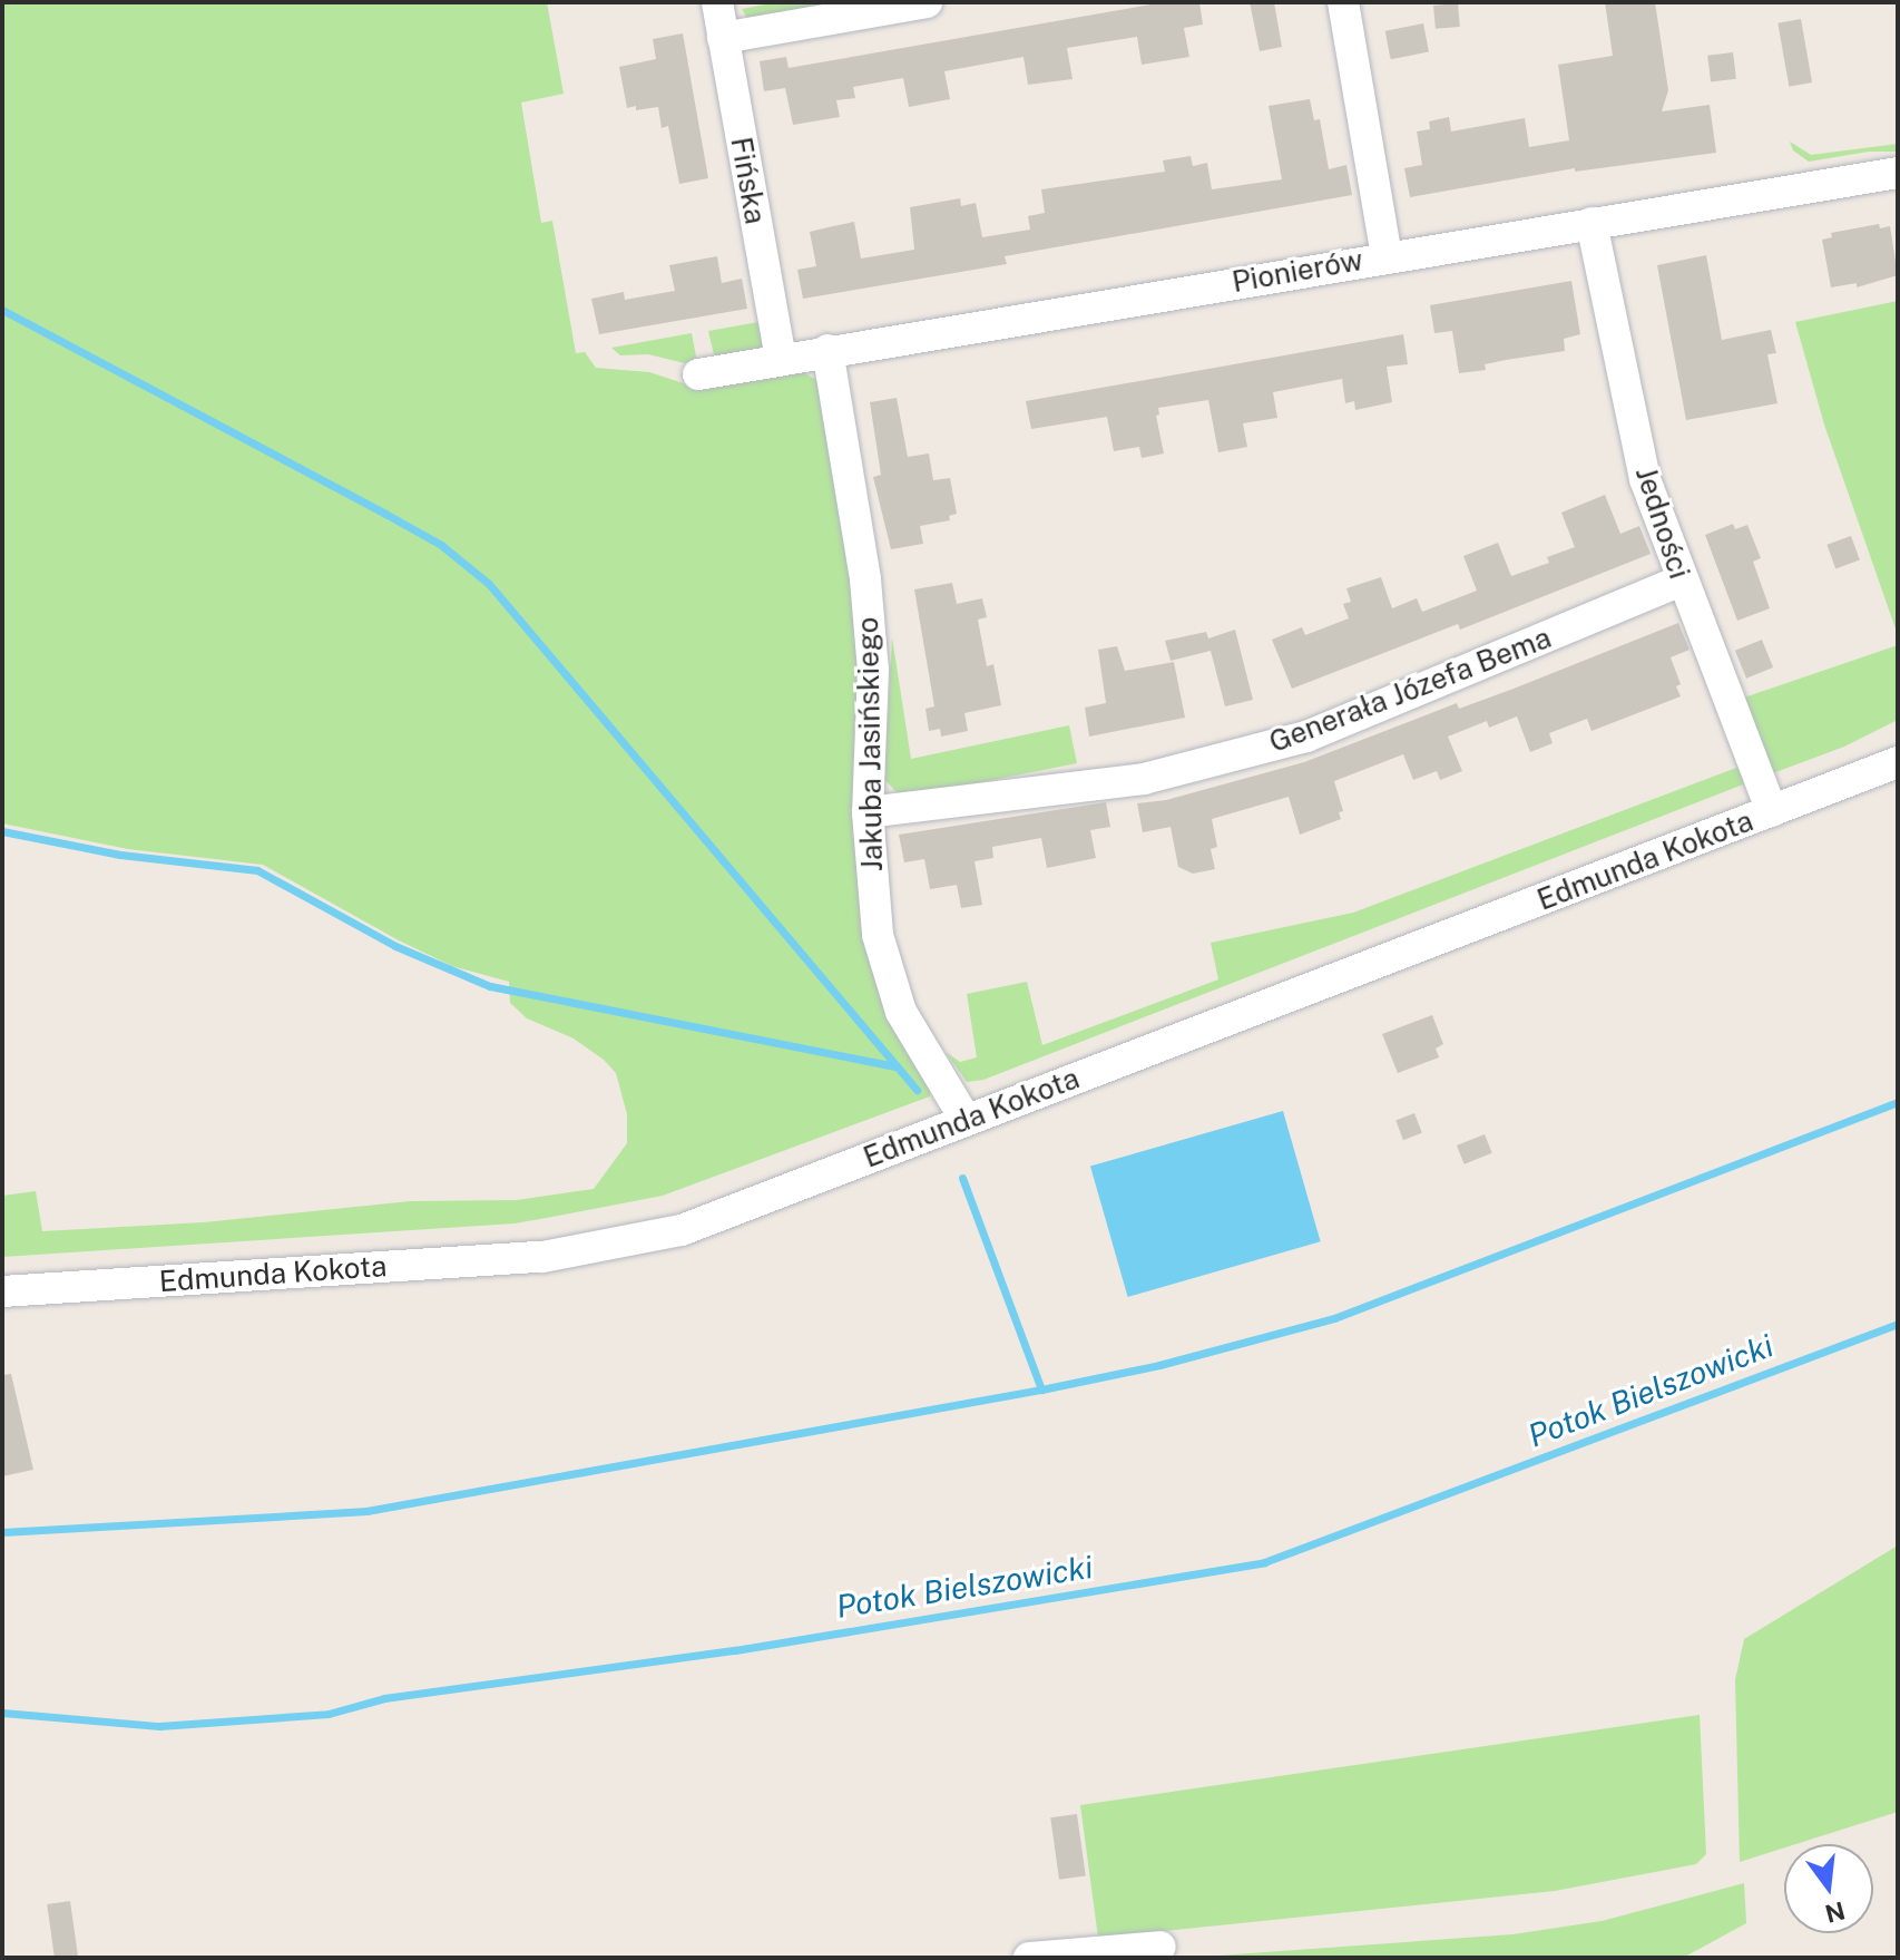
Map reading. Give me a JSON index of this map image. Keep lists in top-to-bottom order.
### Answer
{
  "streets": {
    "street": [
      "Fińska",
      "Pionierów",
      "Jedności",
      "Generała Józefa Bema",
      "Jakuba Jasińskiego",
      "Edmunda Kokota"
    ]
  },
  "crossings": [
    ["Fińska", "Pionierów"],
    ["Pionierów", "Jedności"],
    ["Pionierów", "Jakuba Jasińskiego"],
    ["Jedności", "Generała Józefa Bema"],
    ["Jedności", "Edmunda Kokota"],
    ["Generała Józefa Bema", "Jakuba Jasińskiego"],
    ["Jakuba Jasińskiego", "Edmunda Kokota"]
  ],
  "water": ["Potok Bielszowicki"],
  "north": "bottom"
}
